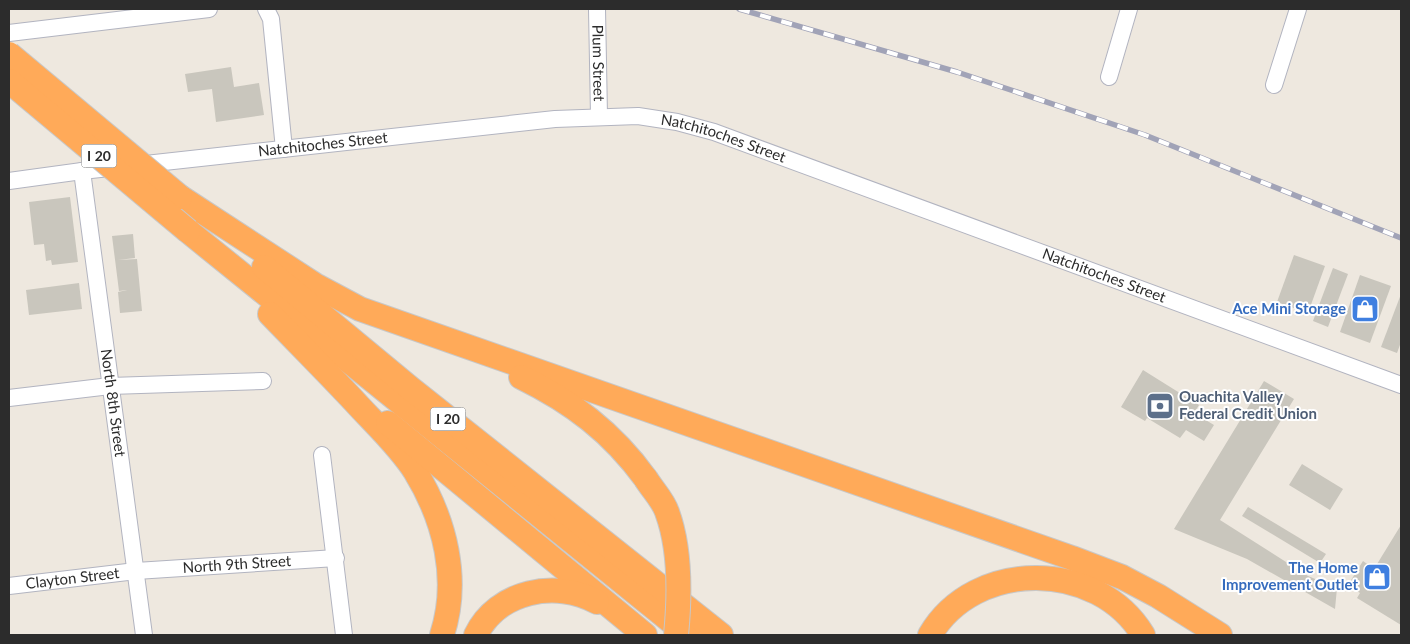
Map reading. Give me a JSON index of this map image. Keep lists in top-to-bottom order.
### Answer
{
  "streets": {
    "highway": ["I 20"],
    "street": [
      "Plum Street",
      "Natchitoches Street",
      "North 8th Street",
      "North 9th Street",
      "Clayton Street"
    ]
  },
  "crossings": [
    ["Plum Street", "Natchitoches Street"],
    ["Natchitoches Street", "North 8th Street"],
    ["North 8th Street", "North 9th Street"],
    ["North 8th Street", "Clayton Street"],
    ["North 9th Street", "Clayton Street"]
  ],
  "places": {
    "shop": ["Ace Mini Storage", "The Home Improvement Outlet"],
    "bank": ["Ouachita Valley Federal Credit Union"]
  }
}
